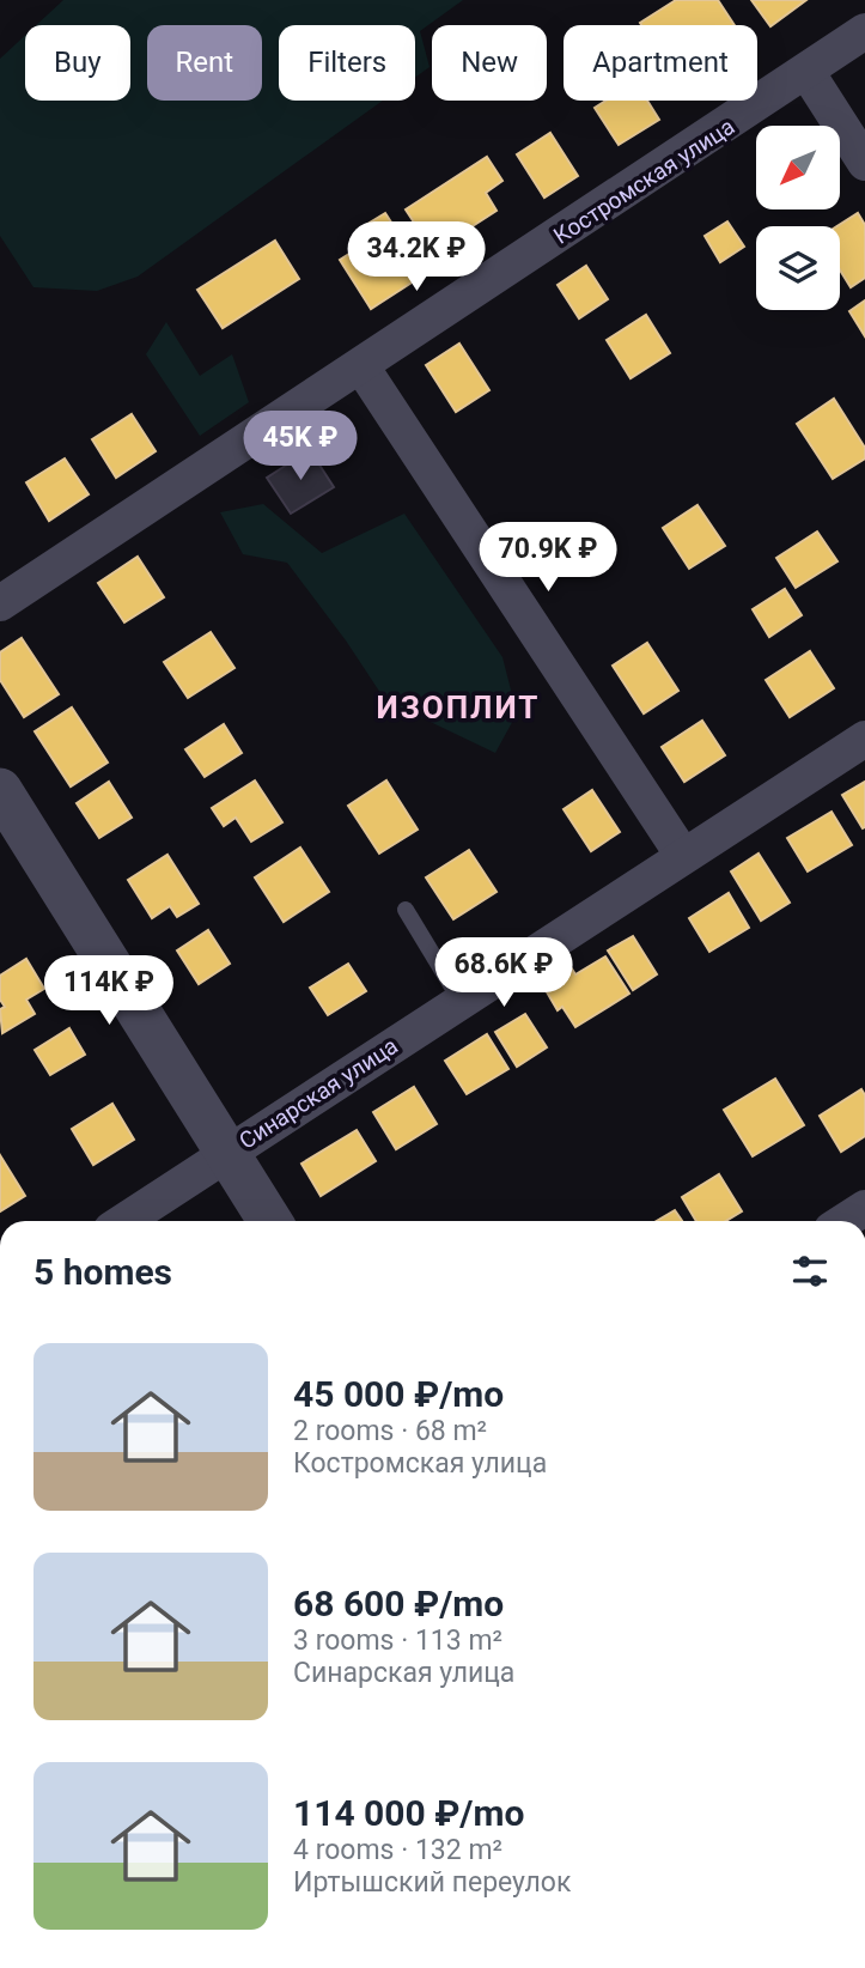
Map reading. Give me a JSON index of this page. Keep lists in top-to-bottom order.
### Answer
{
  "streets": {
    "street": ["Костромская улица", "Синарская улица"]
  },
  "districts": ["ИЗОПЛИТ"],
  "north": "bottom left",
  "page": {
    "chip": [
      "Buy",
      "Rent",
      "Filters",
      "New",
      "Apartment"
    ],
    "price": [
      "34.2K ₽",
      "45K ₽",
      "70.9K ₽",
      "68.6K ₽",
      "114K ₽"
    ],
    "heading": "5 homes",
    "list": [
      {
        "name": "45 000 ₽/mo",
        "note": "2 rooms · 68 m² · Костромская улица"
      },
      {
        "name": "68 600 ₽/mo",
        "note": "3 rooms · 113 m² · Синарская улица"
      },
      {
        "name": "114 000 ₽/mo",
        "note": "4 rooms · 132 m² · Иртышский переулок"
      }
    ]
  }
}
